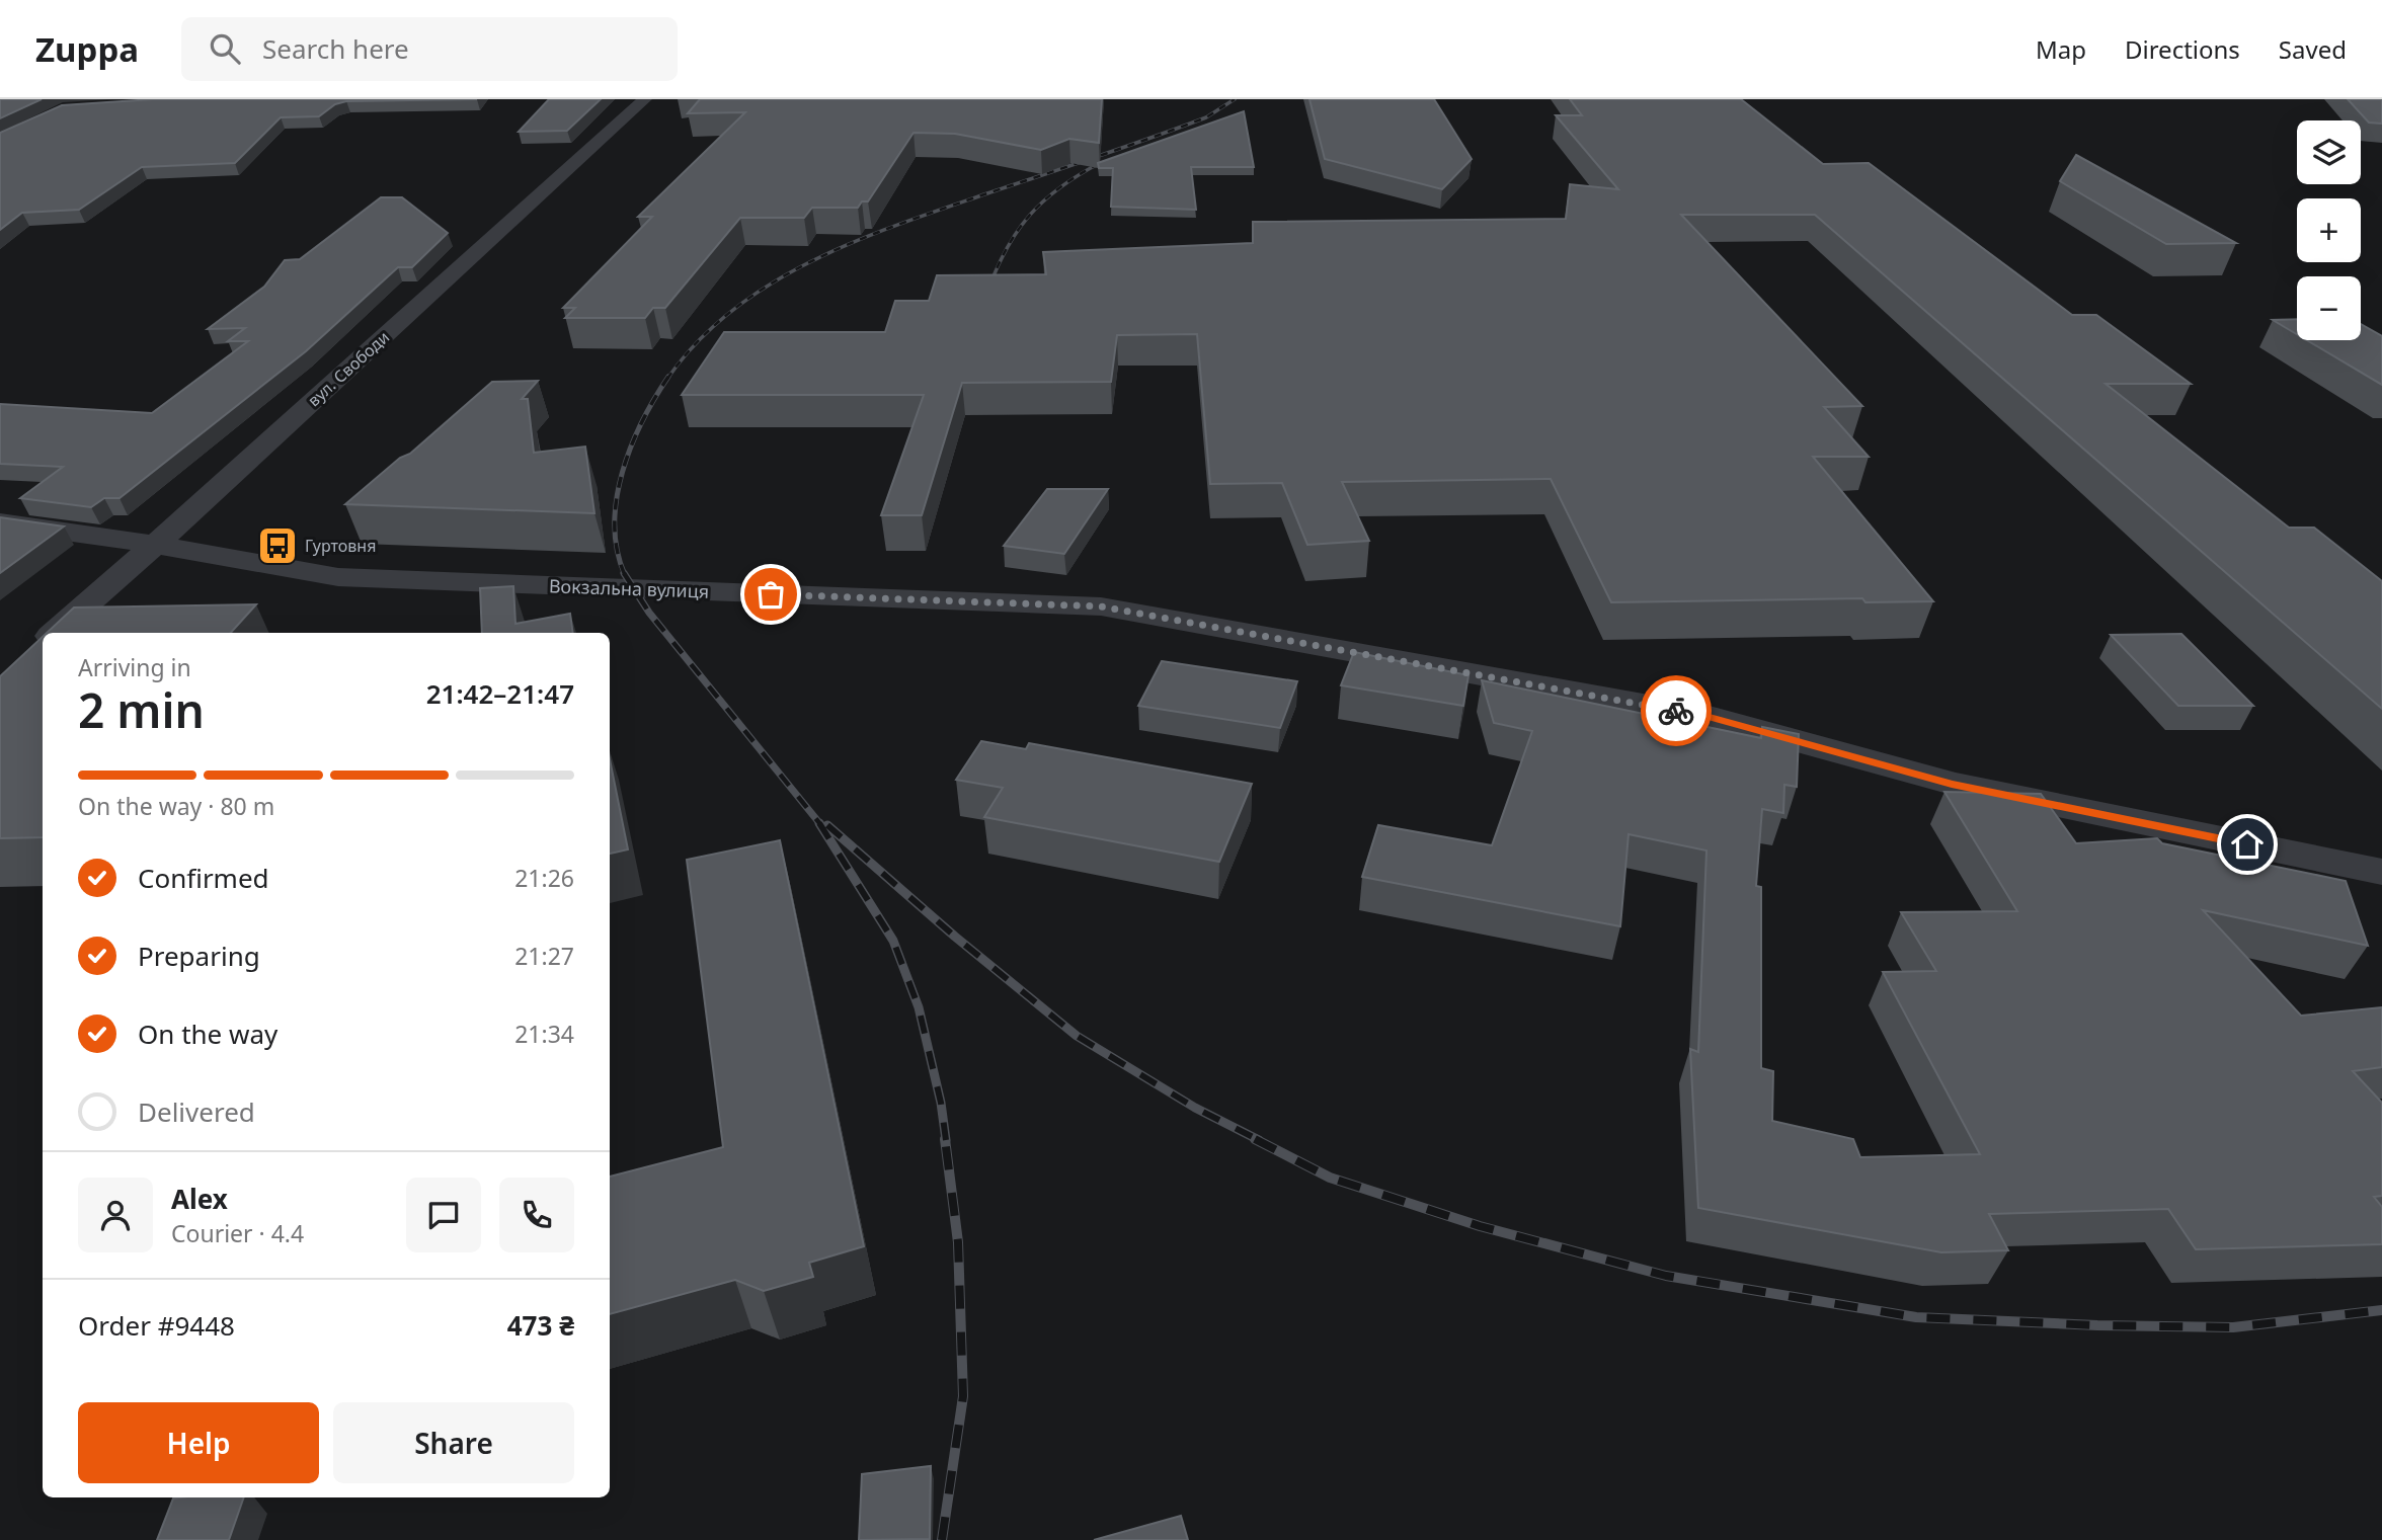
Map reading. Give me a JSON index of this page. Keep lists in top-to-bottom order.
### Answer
{
  "streets": {
    "street": ["вул. Свободи", "Вокзальна вулиця"]
  },
  "crossings": [
    ["вул. Свободи", "Вокзальна вулиця"]
  ],
  "places": {
    "bus stop": ["Гуртовня"]
  },
  "page": {
    "header": "Zuppa",
    "search": "Search here",
    "nav": ["Map", "Directions", "Saved"],
    "map_buttons": ["+", "−"],
    "heading": ["2 min", "Arriving in", "21:42–21:47"],
    "panel": [
      "Alex",
      "Courier · 4.4",
      "Order #9448",
      "473 ₴"
    ],
    "bar": "On the way · 80 m",
    "list": [
      ["Confirmed", "21:26"],
      ["Preparing", "21:27"],
      ["On the way", "21:34"],
      "Delivered"
    ],
    "buttons": ["Help", "Share"]
  }
}
